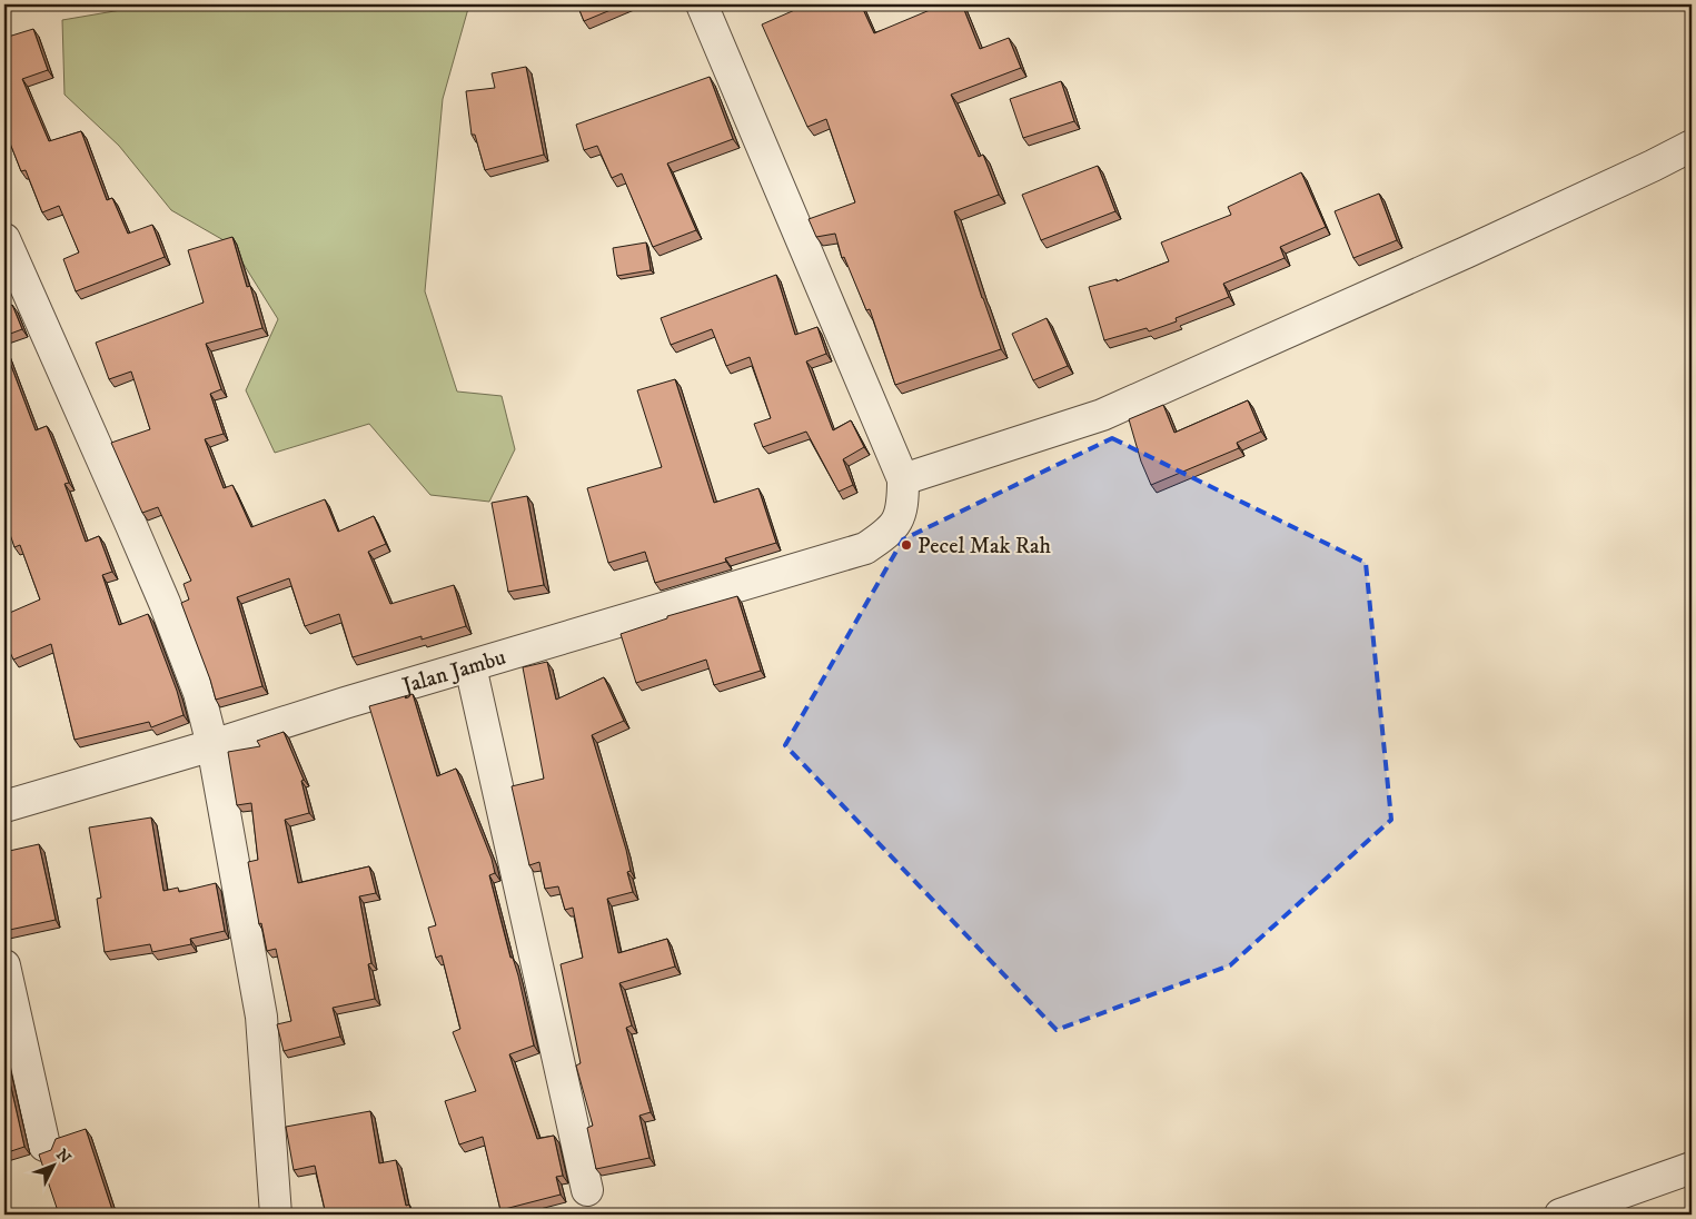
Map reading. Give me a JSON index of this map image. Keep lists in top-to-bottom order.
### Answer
{
  "streets": {
    "street": ["Jalan Jambu"]
  },
  "places": ["Pecel Mak Rah"],
  "north": "top right"
}
